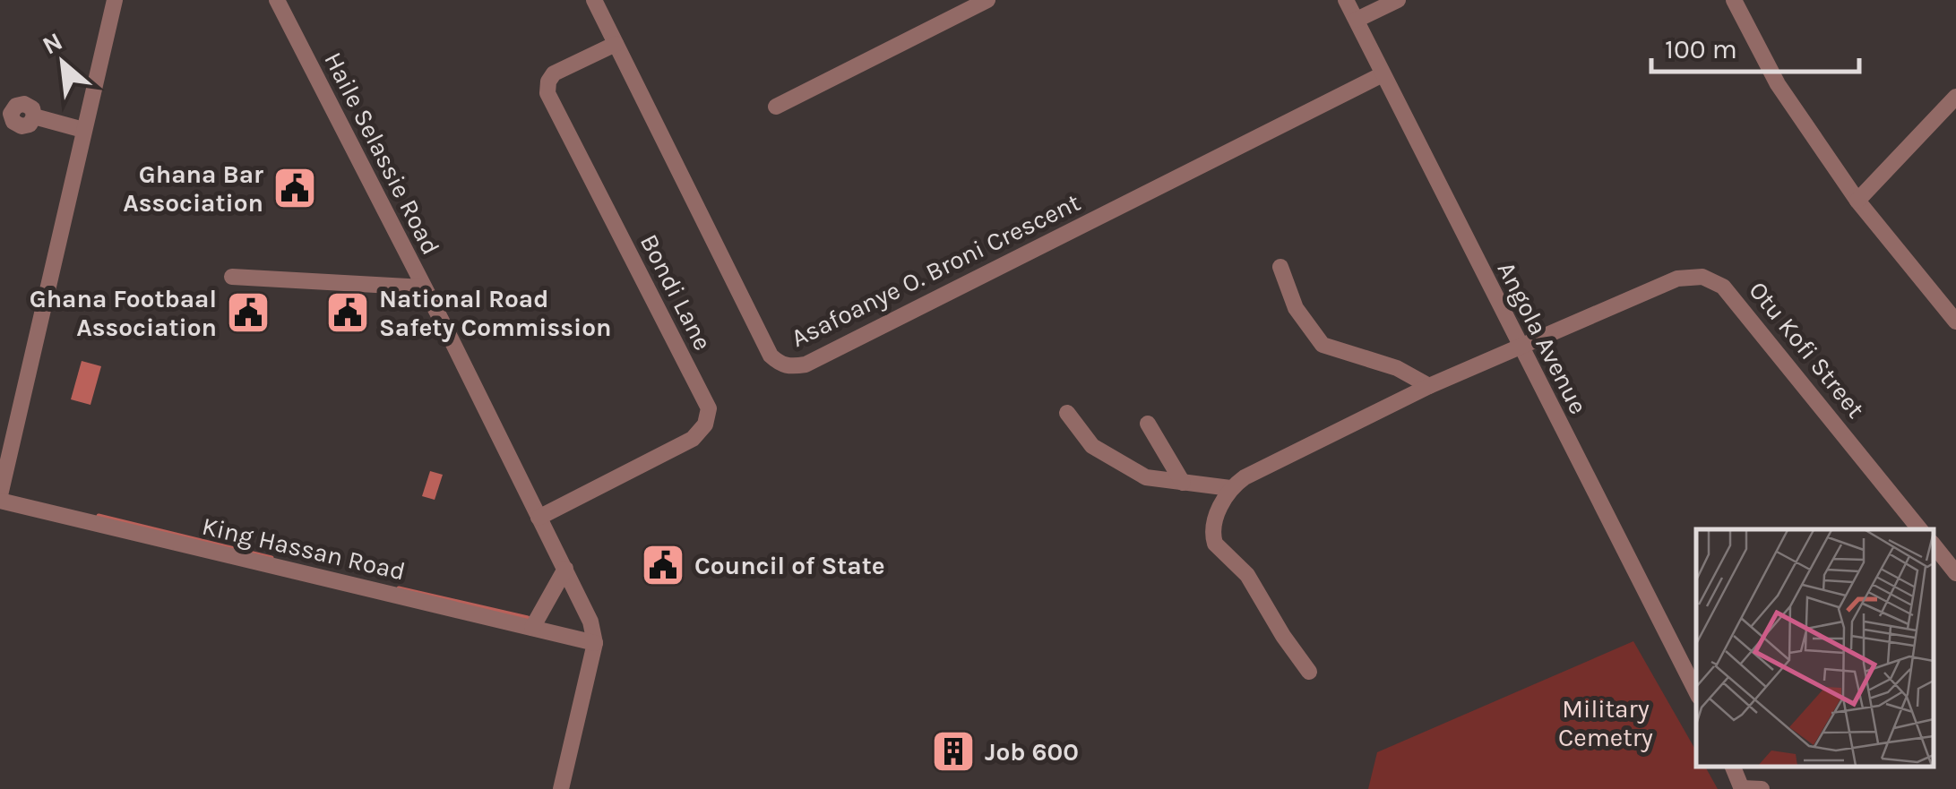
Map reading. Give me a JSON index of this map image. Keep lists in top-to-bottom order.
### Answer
{
  "streets": {
    "street": [
      "Haile Selassie Road",
      "Asafoanye O. Broni Crescent",
      "Bondi Lane",
      "Angola Avenue",
      "Otu Kofi Street",
      "King Hassan Road"
    ]
  },
  "crossings": [
    ["Haile Selassie Road", "Bondi Lane"],
    ["Haile Selassie Road", "King Hassan Road"],
    ["Asafoanye O. Broni Crescent", "Bondi Lane"],
    ["Asafoanye O. Broni Crescent", "Angola Avenue"],
    ["Angola Avenue", "Otu Kofi Street"]
  ],
  "parks": ["Military Cemetry"],
  "places": {
    "public building": [
      "Ghana Bar Association",
      "Ghana Footbaal Association",
      "National Road Safety Commission",
      "Council of State"
    ],
    "building": ["Job 600"]
  },
  "scale_bar": "100 m",
  "north": "top left"
}
